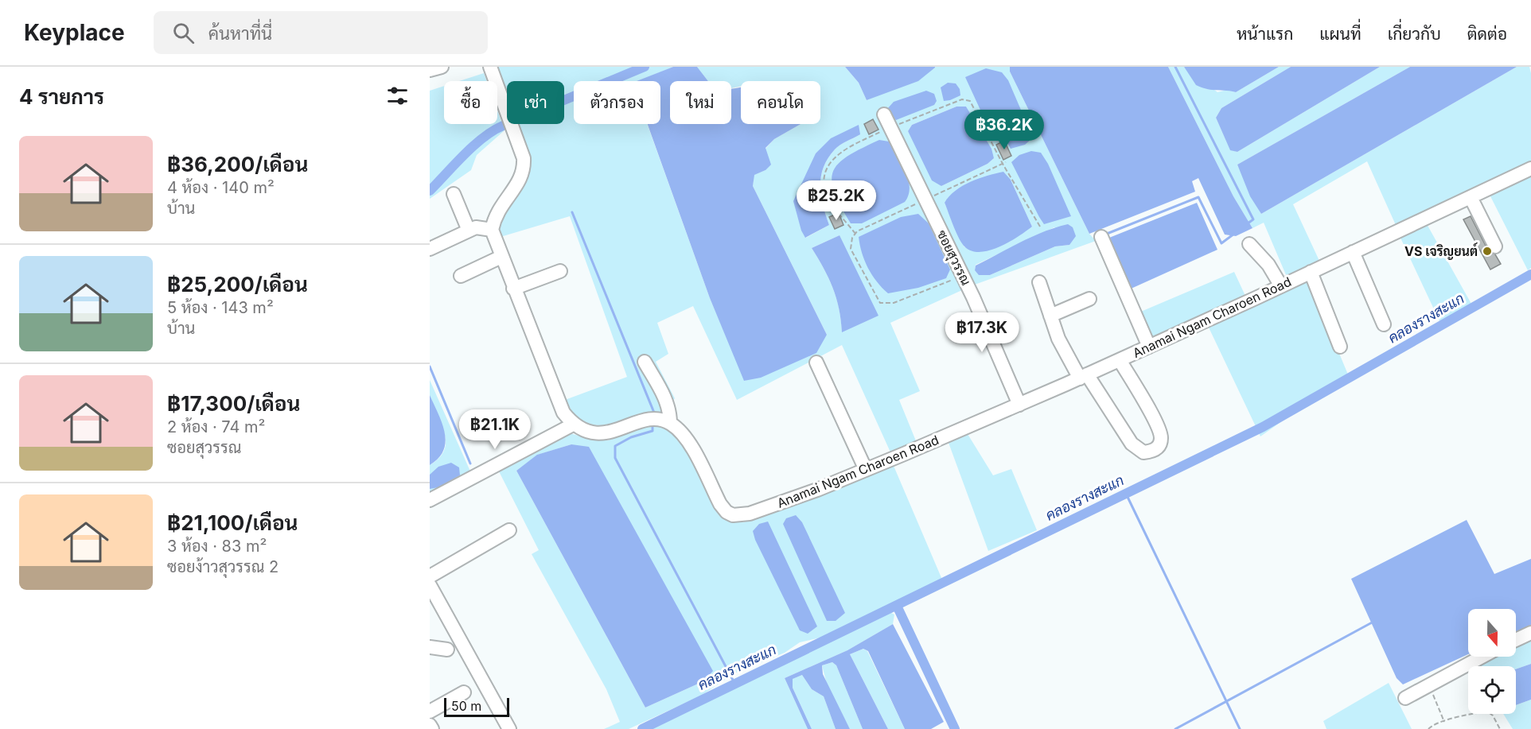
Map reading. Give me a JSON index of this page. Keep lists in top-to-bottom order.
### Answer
{
  "streets": {
    "street": ["ซอยสุวรรณ", "Anamai Ngam Charoen Road"]
  },
  "crossings": [
    ["ซอยสุวรรณ", "Anamai Ngam Charoen Road"]
  ],
  "water": ["คลองรางสะแก"],
  "places": ["VS เจริญยนต์"],
  "scale_bar": "50 m",
  "north": "bottom",
  "page": {
    "header": "Keyplace",
    "search": "ค้นหาที่นี่",
    "nav": [
      "หน้าแรก",
      "แผนที่",
      "เกี่ยวกับ",
      "ติดต่อ"
    ],
    "heading": "4 รายการ",
    "chip": [
      "ซื้อ",
      "เช่า",
      "ตัวกรอง",
      "ใหม่",
      "คอนโด"
    ],
    "price": [
      "฿36.2K",
      "฿25.2K",
      "฿17.3K",
      "฿21.1K"
    ],
    "list": [
      {
        "name": "฿36,200/เดือน",
        "note": "4 ห้อง · 140 m² · บ้าน"
      },
      {
        "name": "฿25,200/เดือน",
        "note": "5 ห้อง · 143 m² · บ้าน"
      },
      {
        "name": "฿17,300/เดือน",
        "note": "2 ห้อง · 74 m² · ซอยสุวรรณ"
      },
      {
        "name": "฿21,100/เดือน",
        "note": "3 ห้อง · 83 m² · ซอยง้าวสุวรรณ 2"
      }
    ],
    "scale": "50 m"
  }
}
